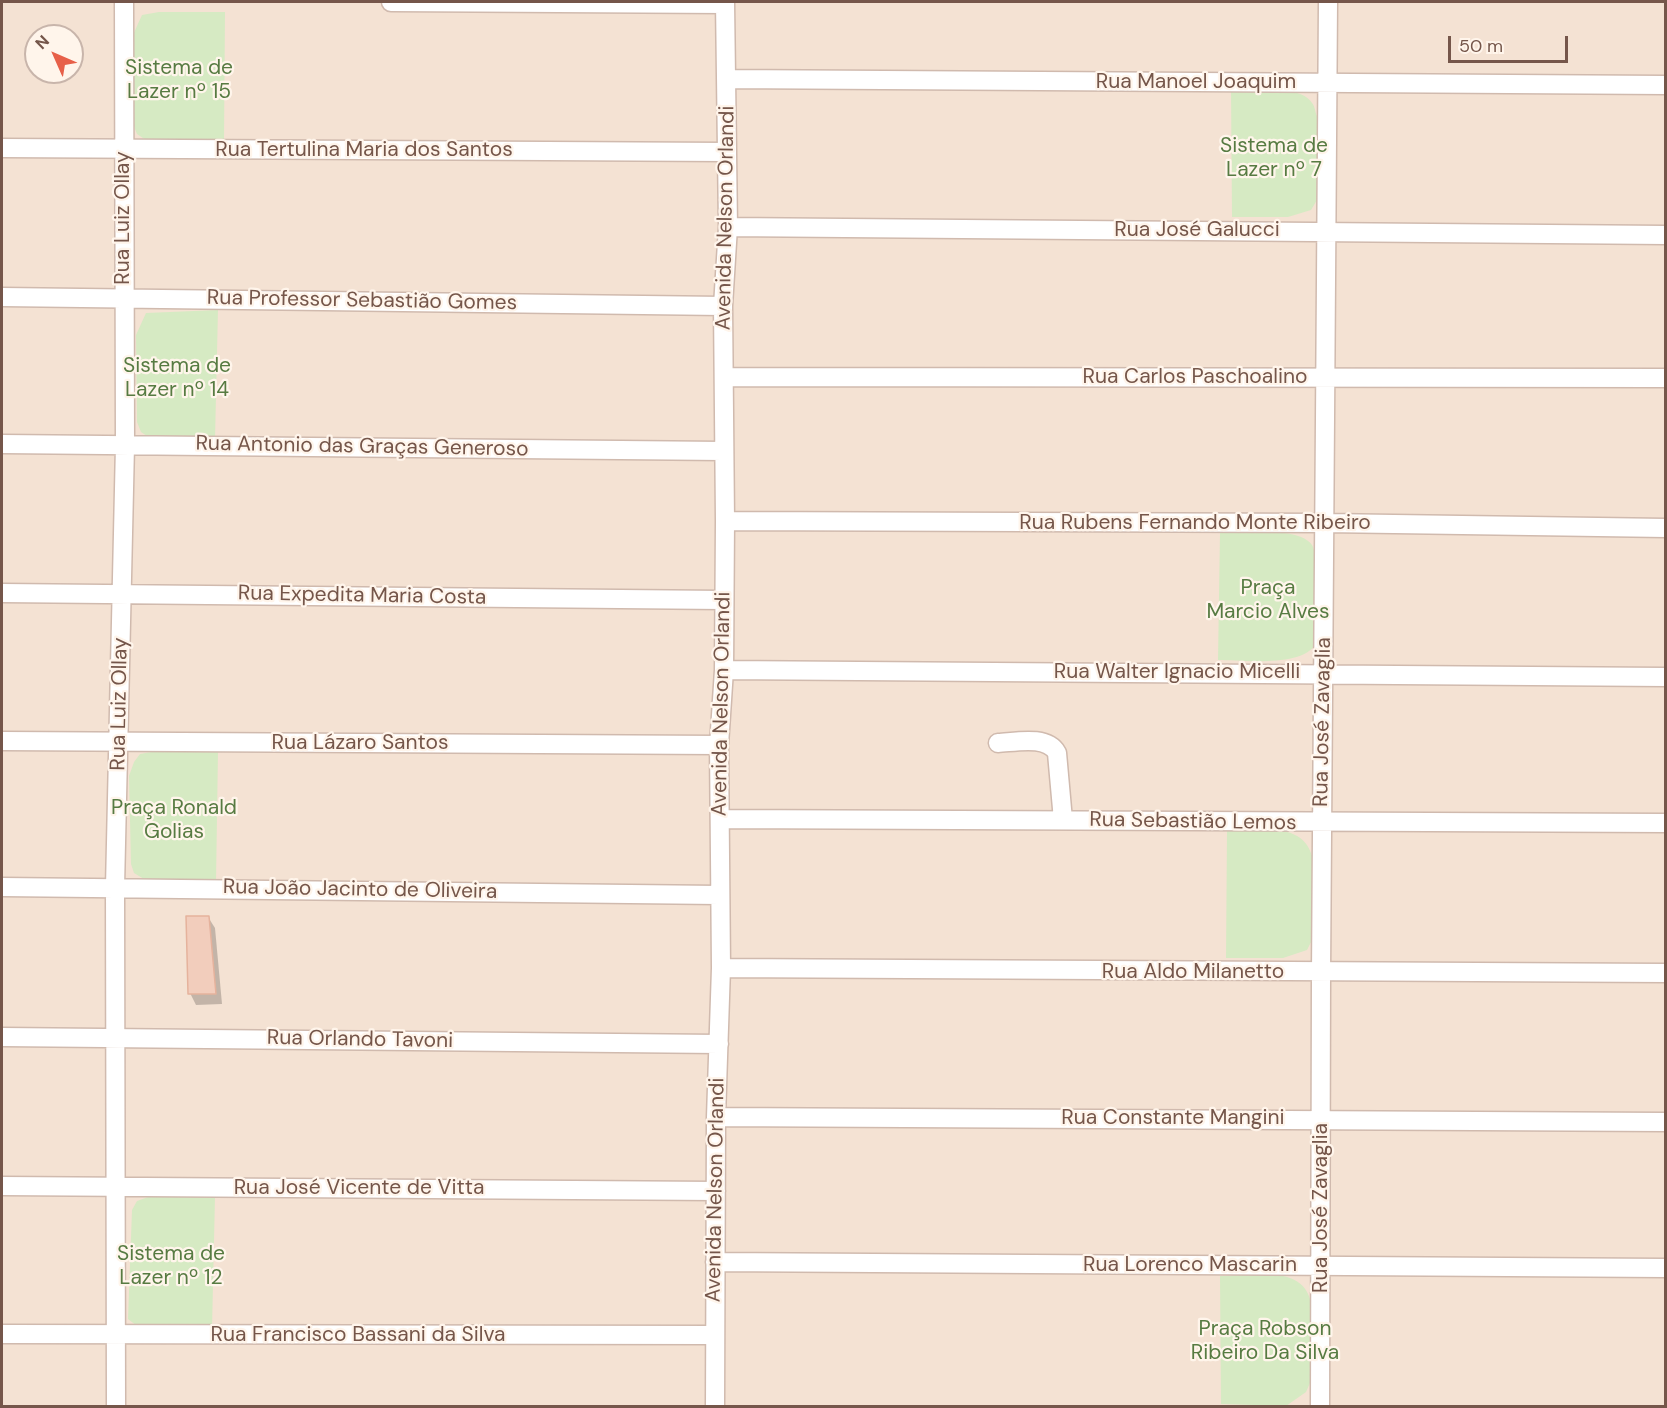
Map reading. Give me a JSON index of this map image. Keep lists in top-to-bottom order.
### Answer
{
  "streets": {
    "street": [
      "Rua Manoel Joaquim",
      "Rua Tertulina Maria dos Santos",
      "Rua Luiz Ollay",
      "Avenida Nelson Orlandi",
      "Rua José Galucci",
      "Rua Professor Sebastião Gomes",
      "Rua Carlos Paschoalino",
      "Rua Antonio das Graças Generoso",
      "Rua Rubens Fernando Monte Ribeiro",
      "Rua Expedita Maria Costa",
      "Rua Walter Ignacio Micelli",
      "Rua José Zavaglia",
      "Rua Lázaro Santos",
      "Rua Sebastião Lemos",
      "Rua João Jacinto de Oliveira",
      "Rua Aldo Milanetto",
      "Rua Orlando Tavoni",
      "Rua Constante Mangini",
      "Rua José Vicente de Vitta",
      "Rua Lorenco Mascarin",
      "Rua Francisco Bassani da Silva"
    ]
  },
  "crossings": [
    ["Rua Manoel Joaquim", "Avenida Nelson Orlandi"],
    ["Rua Manoel Joaquim", "Rua José Zavaglia"],
    ["Rua Tertulina Maria dos Santos", "Rua Luiz Ollay"],
    ["Rua Tertulina Maria dos Santos", "Avenida Nelson Orlandi"],
    ["Rua Luiz Ollay", "Rua Professor Sebastião Gomes"],
    ["Rua Luiz Ollay", "Rua Antonio das Graças Generoso"],
    ["Rua Luiz Ollay", "Rua Expedita Maria Costa"],
    ["Rua Luiz Ollay", "Rua Lázaro Santos"],
    ["Rua Luiz Ollay", "Rua João Jacinto de Oliveira"],
    ["Rua Luiz Ollay", "Rua Orlando Tavoni"],
    ["Rua Luiz Ollay", "Rua José Vicente de Vitta"],
    ["Rua Luiz Ollay", "Rua Francisco Bassani da Silva"],
    ["Avenida Nelson Orlandi", "Rua José Galucci"],
    ["Avenida Nelson Orlandi", "Rua Professor Sebastião Gomes"],
    ["Avenida Nelson Orlandi", "Rua Carlos Paschoalino"],
    ["Avenida Nelson Orlandi", "Rua Antonio das Graças Generoso"],
    ["Avenida Nelson Orlandi", "Rua Rubens Fernando Monte Ribeiro"],
    ["Avenida Nelson Orlandi", "Rua Expedita Maria Costa"],
    ["Avenida Nelson Orlandi", "Rua Walter Ignacio Micelli"],
    ["Avenida Nelson Orlandi", "Rua Lázaro Santos"],
    ["Avenida Nelson Orlandi", "Rua Sebastião Lemos"],
    ["Avenida Nelson Orlandi", "Rua João Jacinto de Oliveira"],
    ["Avenida Nelson Orlandi", "Rua Aldo Milanetto"],
    ["Avenida Nelson Orlandi", "Rua Orlando Tavoni"],
    ["Avenida Nelson Orlandi", "Rua Constante Mangini"],
    ["Avenida Nelson Orlandi", "Rua José Vicente de Vitta"],
    ["Avenida Nelson Orlandi", "Rua Lorenco Mascarin"],
    ["Avenida Nelson Orlandi", "Rua Francisco Bassani da Silva"],
    ["Rua José Galucci", "Rua José Zavaglia"],
    ["Rua Carlos Paschoalino", "Rua José Zavaglia"],
    ["Rua Rubens Fernando Monte Ribeiro", "Rua José Zavaglia"],
    ["Rua Walter Ignacio Micelli", "Rua José Zavaglia"],
    ["Rua José Zavaglia", "Rua Sebastião Lemos"],
    ["Rua José Zavaglia", "Rua Aldo Milanetto"],
    ["Rua José Zavaglia", "Rua Constante Mangini"],
    ["Rua José Zavaglia", "Rua Lorenco Mascarin"]
  ],
  "parks": [
    "Sistema de Lazer nº 15",
    "Sistema de Lazer nº 7",
    "Sistema de Lazer nº 14",
    "Praça Marcio Alves",
    "Praça Ronald Golias",
    "Sistema de Lazer nº 12",
    "Praça Robson Ribeiro Da Silva"
  ],
  "scale_bar": "50 m",
  "north": "top left"
}
